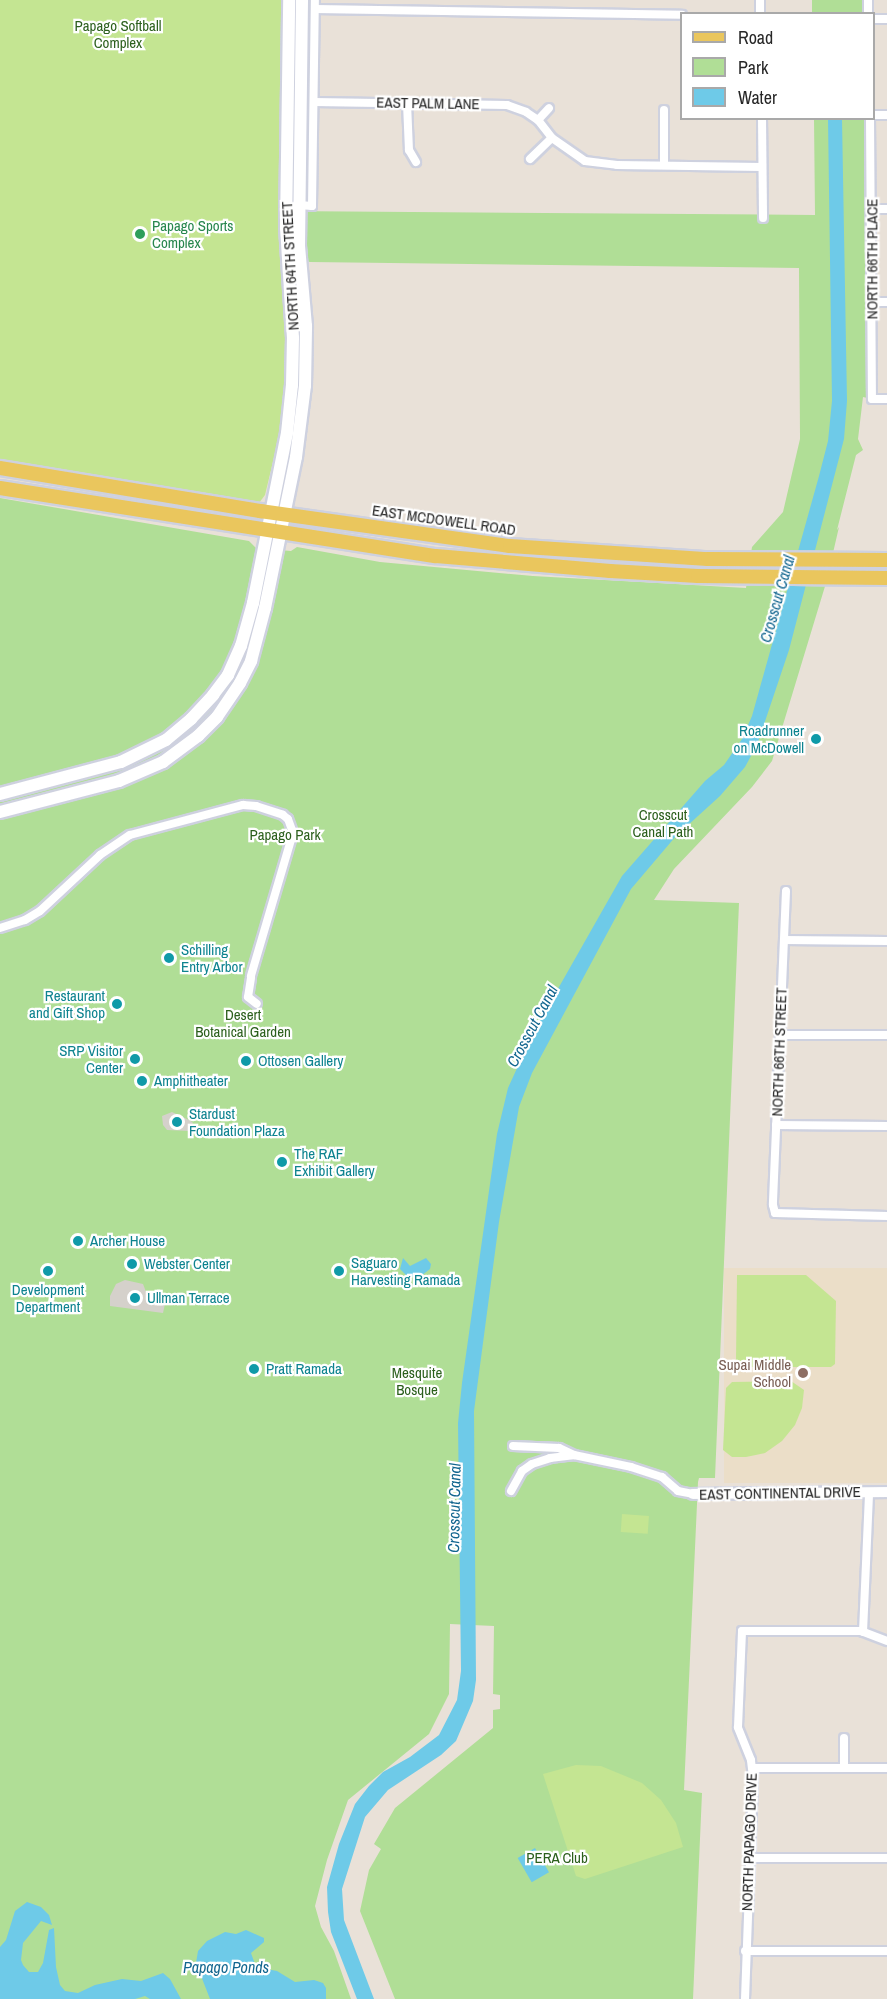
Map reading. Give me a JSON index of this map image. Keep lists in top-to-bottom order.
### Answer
{
  "streets": {
    "main road": ["NORTH 64TH STREET", "EAST MCDOWELL ROAD"],
    "street": [
      "EAST PALM LANE",
      "NORTH 66TH PLACE",
      "NORTH 66TH STREET",
      "EAST CONTINENTAL DRIVE",
      "NORTH PAPAGO DRIVE"
    ]
  },
  "crossings": [
    ["EAST PALM LANE", "NORTH 64TH STREET"],
    ["NORTH 64TH STREET", "EAST MCDOWELL ROAD"]
  ],
  "water": ["Crosscut Canal", "Papago Ponds"],
  "parks": [
    "Papago Softball Complex",
    "Crosscut Canal Path",
    "Papago Park",
    "Desert Botanical Garden",
    "Mesquite Bosque",
    "PERA Club"
  ],
  "places": [
    "Papago Sports Complex",
    "Roadrunner on McDowell",
    "Schilling Entry Arbor",
    "Restaurant and Gift Shop",
    "SRP Visitor Center",
    "Ottosen Gallery",
    "Amphitheater",
    "Stardust Foundation Plaza",
    "The RAF Exhibit Gallery",
    "Archer House",
    "Webster Center",
    "Development Department",
    "Saguaro Harvesting Ramada",
    "Ullman Terrace",
    "Pratt Ramada",
    "Supai Middle School"
  ],
  "legend": ["Road", "Park", "Water"]
}
